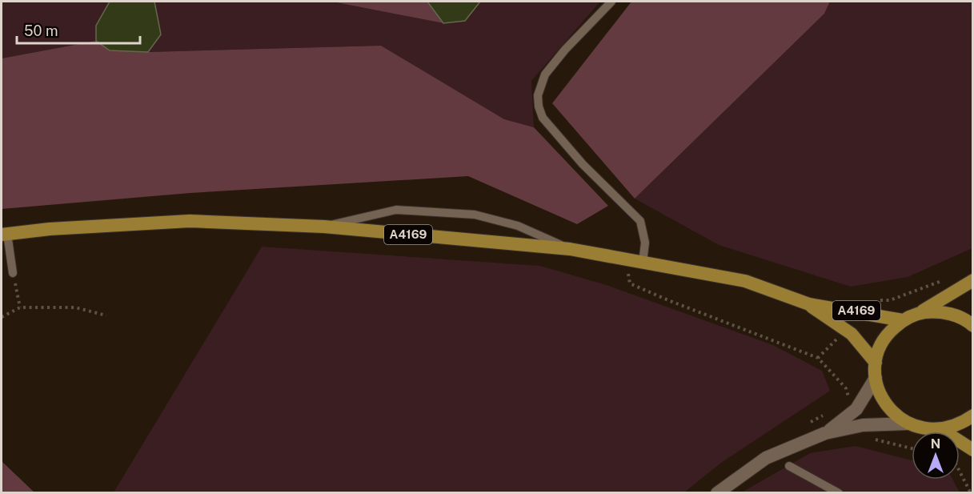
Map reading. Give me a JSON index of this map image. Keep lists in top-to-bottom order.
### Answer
{
  "streets": {
    "main road": ["A4169"]
  },
  "scale_bar": "50 m",
  "north": "top"
}
